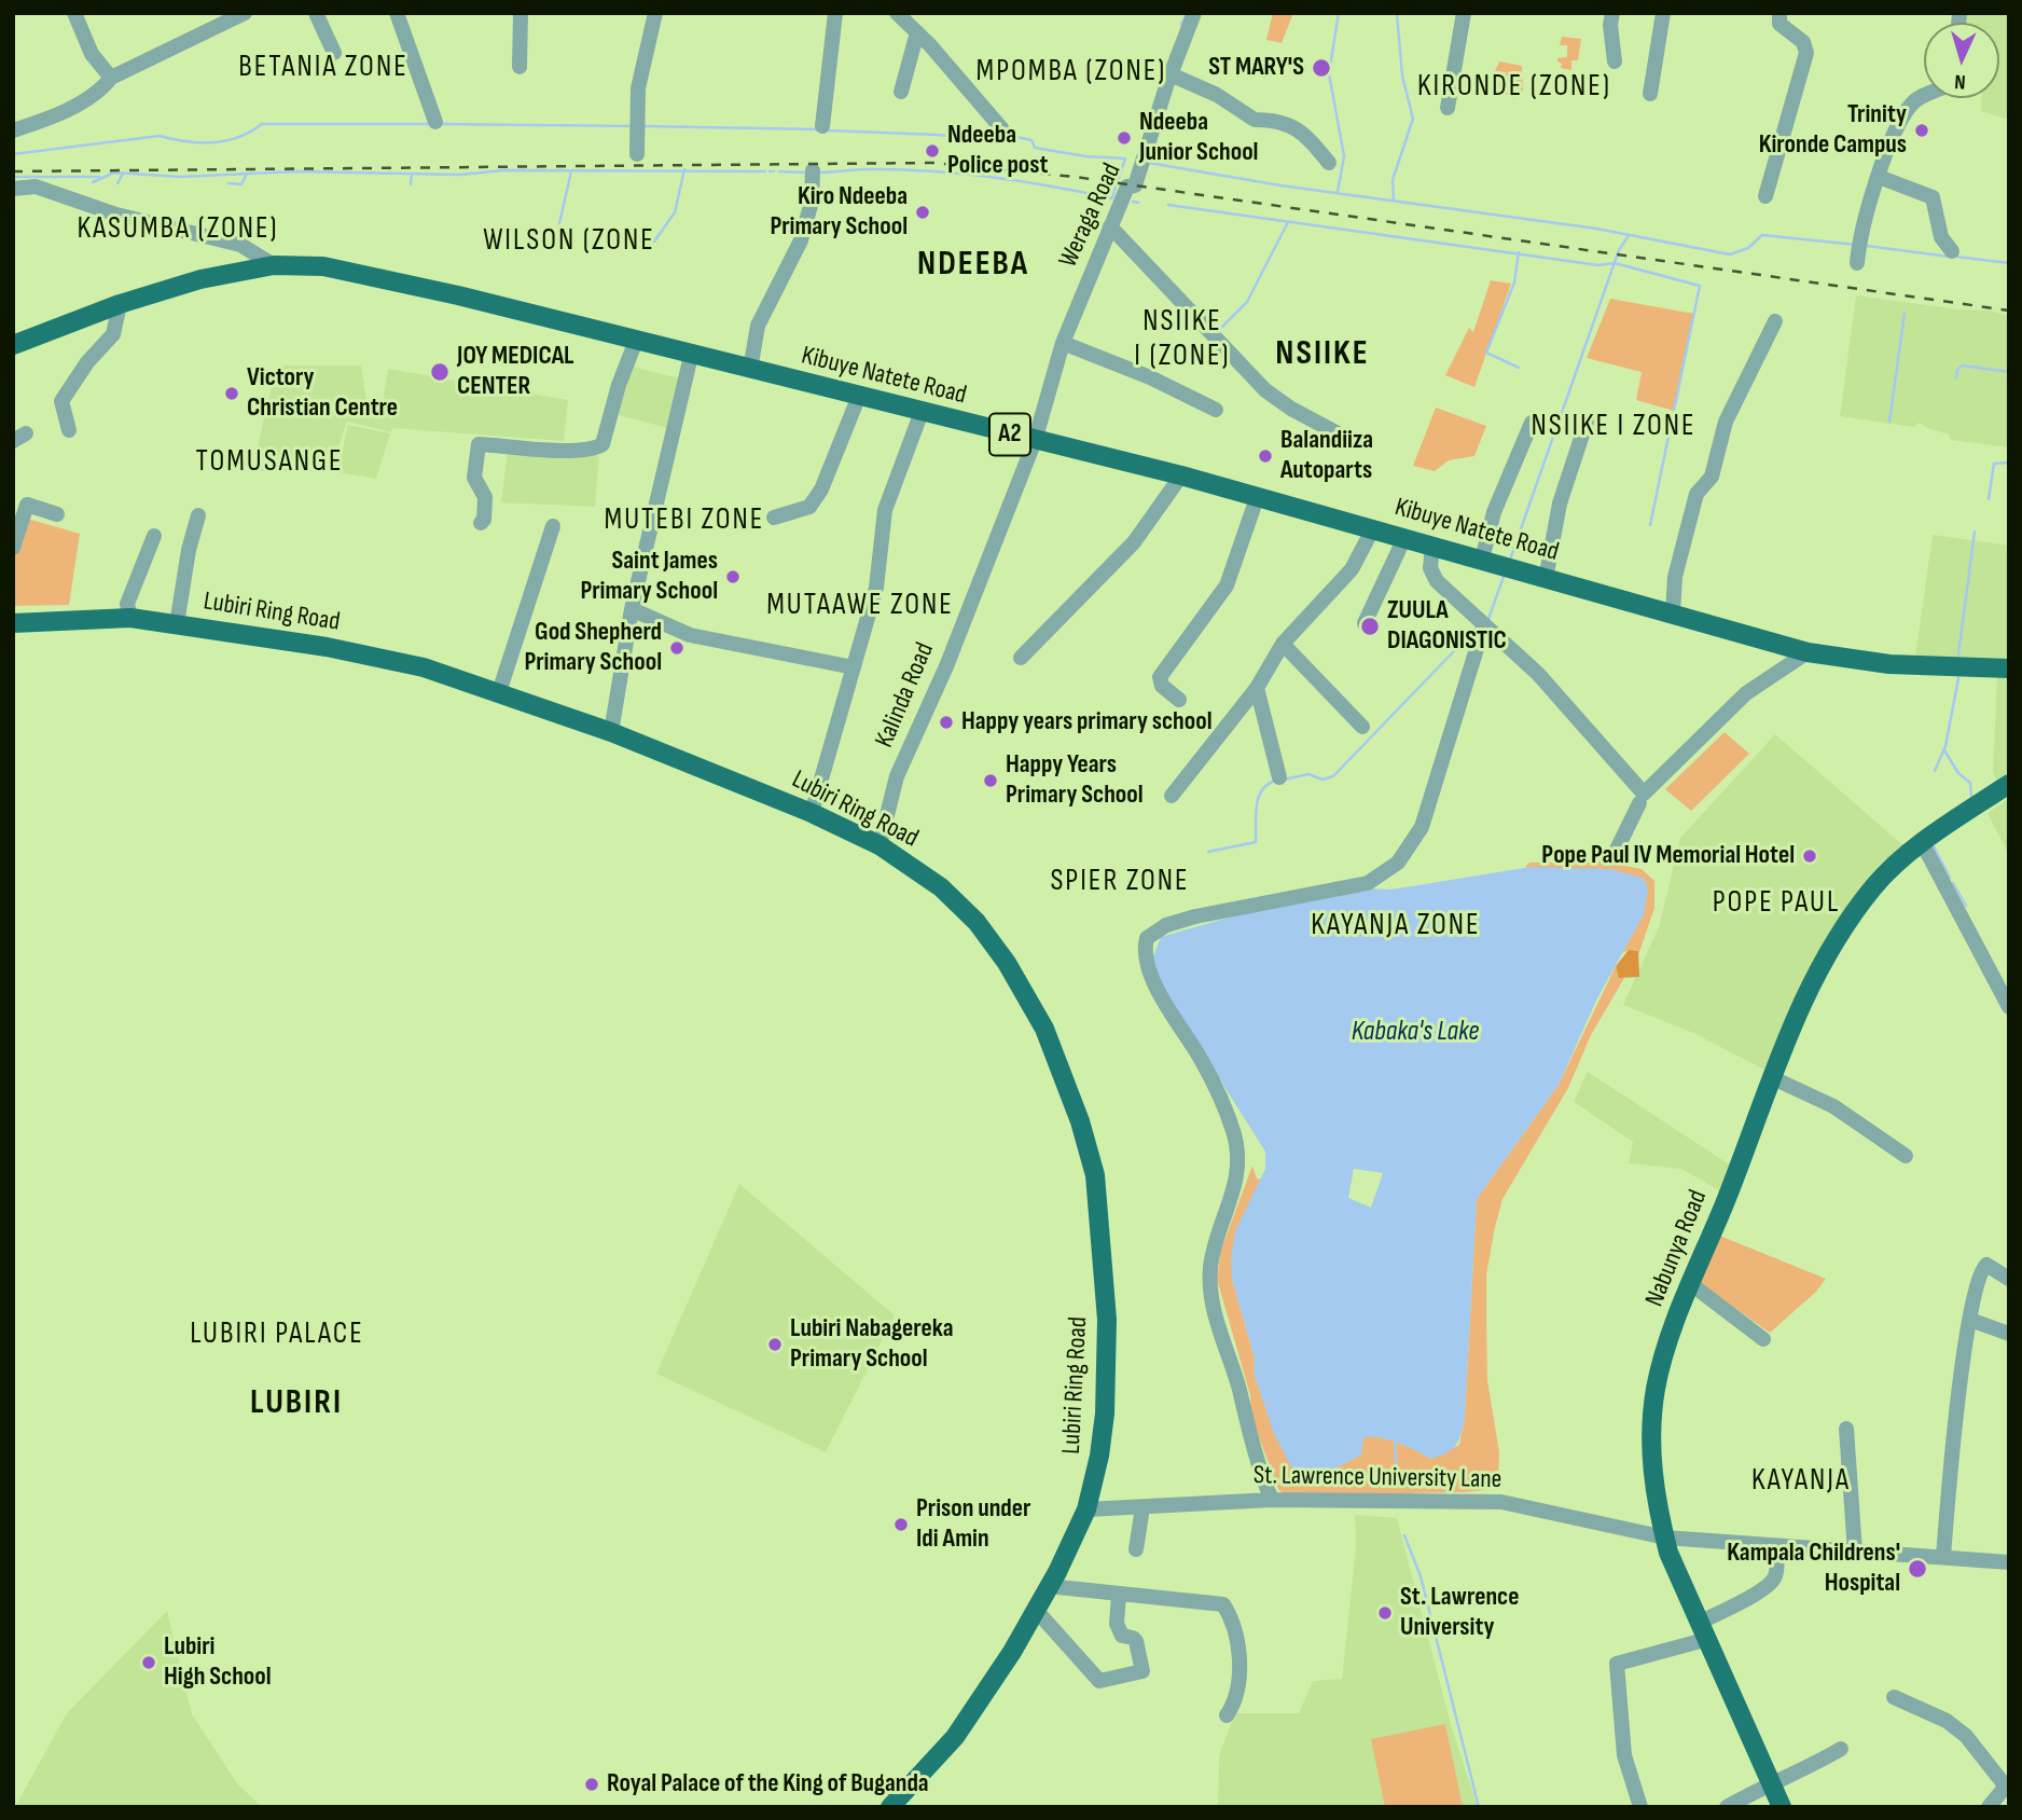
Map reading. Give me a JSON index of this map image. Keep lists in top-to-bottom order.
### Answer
{
  "streets": {
    "main road": [
      "Kibuye Natete Road",
      "A2",
      "Lubiri Ring Road",
      "Nabunya Road"
    ],
    "street": ["Weraga Road", "Kalinda Road", "St. Lawrence University Lane"]
  },
  "crossings": [
    ["Weraga Road", "Kibuye Natete Road"],
    ["Weraga Road", "Kalinda Road"],
    ["Kibuye Natete Road", "Kalinda Road"],
    ["Lubiri Ring Road", "Kalinda Road"],
    ["Lubiri Ring Road", "St. Lawrence University Lane"],
    ["Nabunya Road", "St. Lawrence University Lane"]
  ],
  "districts": [
    "BETANIA ZONE",
    "MPOMBA (ZONE)",
    "KIRONDE (ZONE)",
    "KASUMBA (ZONE)",
    "WILSON (ZONE",
    "NDEEBA",
    "NSIIKE I (ZONE)",
    "NSIIKE",
    "NSIIKE I ZONE",
    "TOMUSANGE",
    "MUTEBI ZONE",
    "MUTAAWE ZONE",
    "SPIER ZONE",
    "POPE PAUL",
    "KAYANJA ZONE",
    "LUBIRI PALACE",
    "LUBIRI",
    "KAYANJA"
  ],
  "water": ["Kabaka's Lake"],
  "places": [
    "ST MARY'S",
    "Trinity Kironde Campus",
    "Ndeeba Junior School",
    "Ndeeba Police post",
    "Kiro Ndeeba Primary School",
    "JOY MEDICAL CENTER",
    "Victory Christian Centre",
    "Balandiiza Autoparts",
    "Saint James Primary School",
    "ZUULA DIAGONISTIC",
    "God Shepherd Primary School",
    "Happy years primary school",
    "Happy Years Primary School",
    "Pope Paul IV Memorial Hotel",
    "Lubiri Nabagereka Primary School",
    "Prison under Idi Amin",
    "Kampala Childrens' Hospital",
    "St. Lawrence University",
    "Lubiri High School",
    "Royal Palace of the King of Buganda"
  ],
  "north": "bottom"
}
